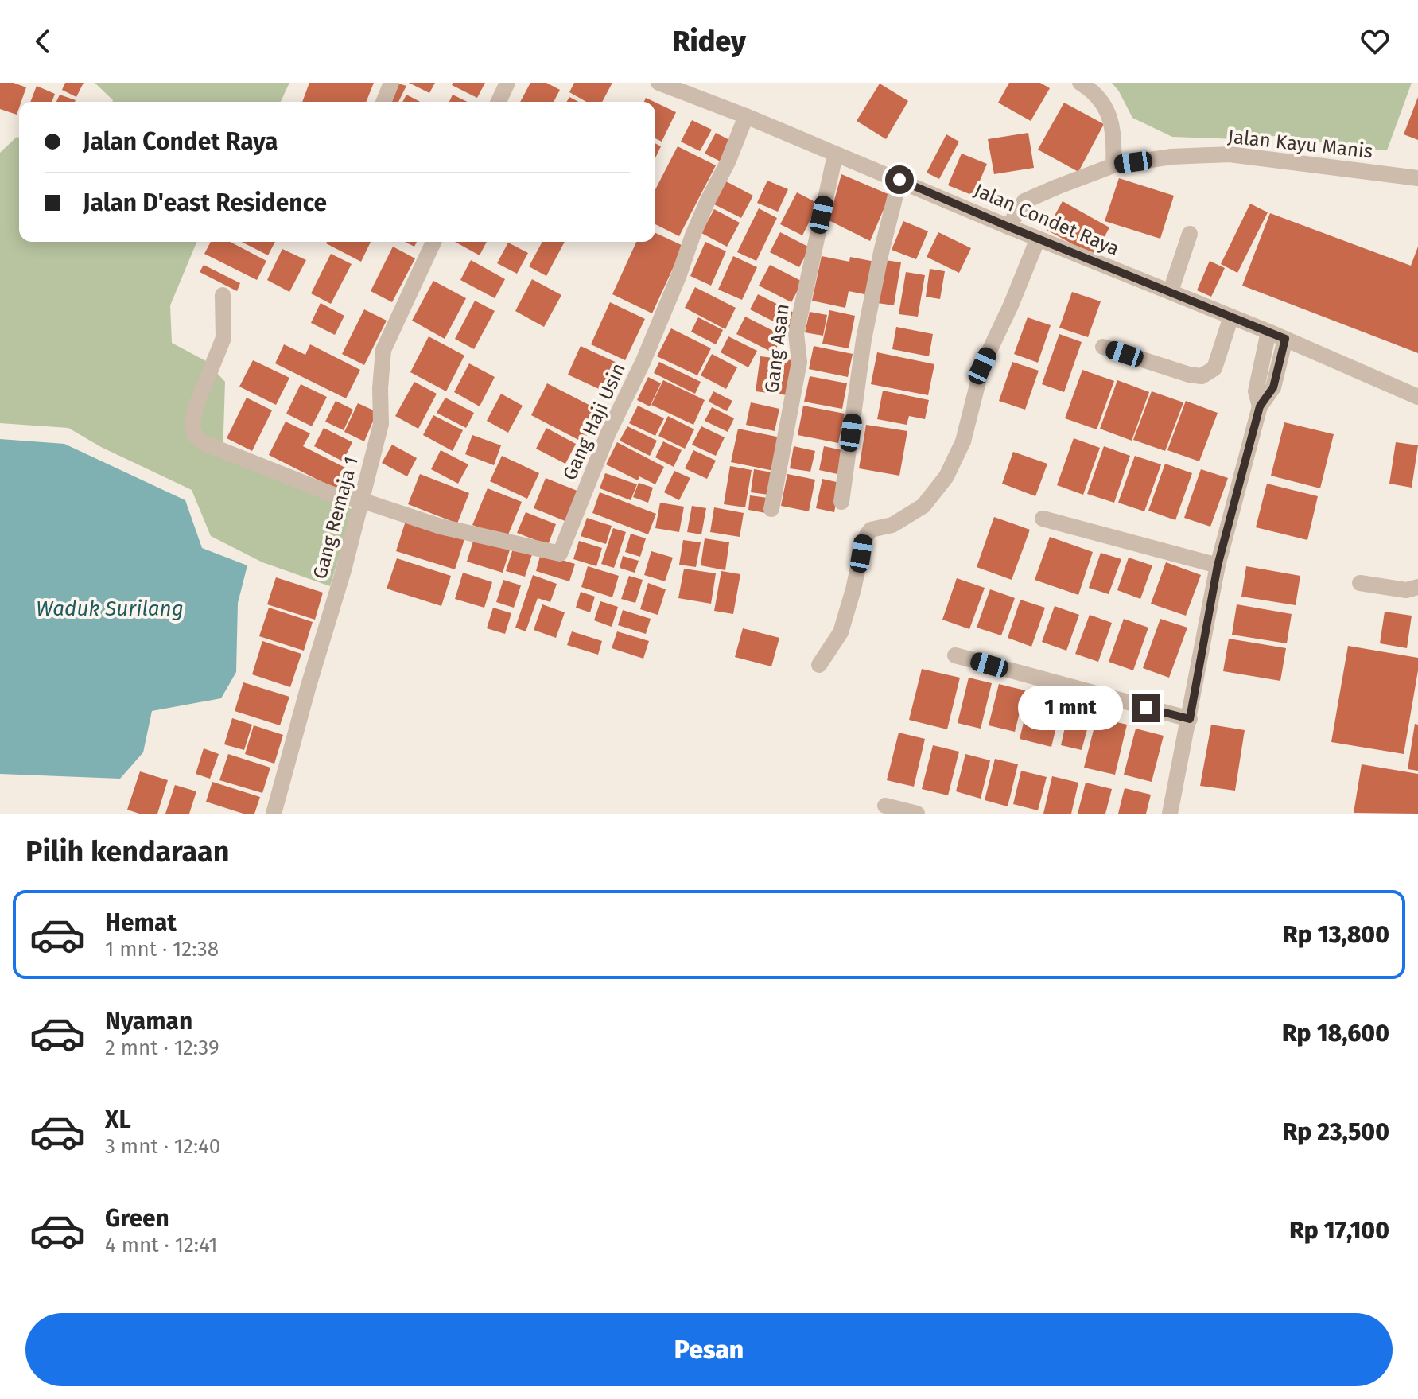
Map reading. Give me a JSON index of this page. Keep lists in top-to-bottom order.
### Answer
{
  "streets": {
    "street": [
      "Jalan Kayu Manis",
      "Jalan Condet Raya",
      "Gang Asan",
      "Gang Haji Usin",
      "Gang Remaja 1"
    ]
  },
  "crossings": [
    ["Jalan Kayu Manis", "Jalan Condet Raya"],
    ["Jalan Condet Raya", "Gang Asan"],
    ["Jalan Condet Raya", "Gang Haji Usin"],
    ["Gang Haji Usin", "Gang Remaja 1"]
  ],
  "water": ["Waduk Surilang"],
  "page": {
    "header": "Ridey",
    "banner": ["Jalan Condet Raya", "Jalan D'east Residence"],
    "bubble": "1 mnt",
    "heading": "Pilih kendaraan",
    "list": [
      {
        "name": "Hemat",
        "note": "1 mnt · 12:38",
        "value": "Rp 13,800"
      },
      {
        "name": "Nyaman",
        "note": "2 mnt · 12:39",
        "value": "Rp 18,600"
      },
      {
        "name": "XL",
        "note": "3 mnt · 12:40",
        "value": "Rp 23,500"
      },
      {
        "name": "Green",
        "note": "4 mnt · 12:41",
        "value": "Rp 17,100"
      }
    ],
    "buttons": "Pesan"
  }
}
